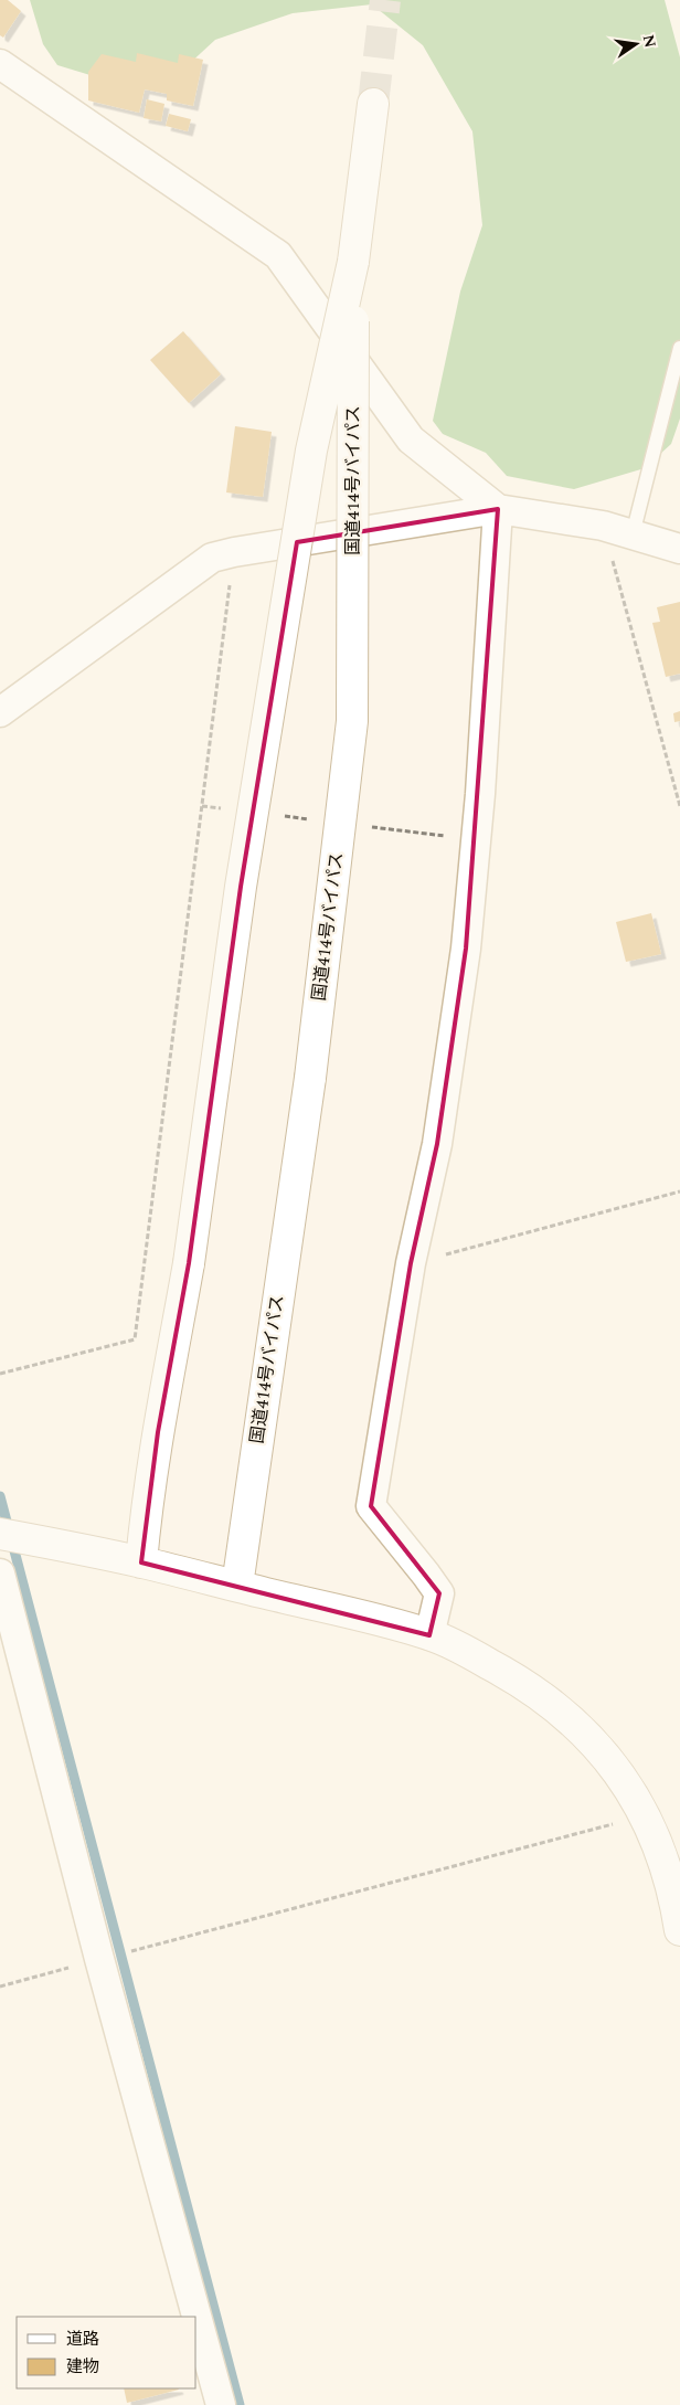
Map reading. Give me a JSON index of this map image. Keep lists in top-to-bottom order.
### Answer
{
  "streets": {
    "highway": ["国道414号バイパス"]
  },
  "legend": ["道路", "建物"],
  "north": "right"
}
